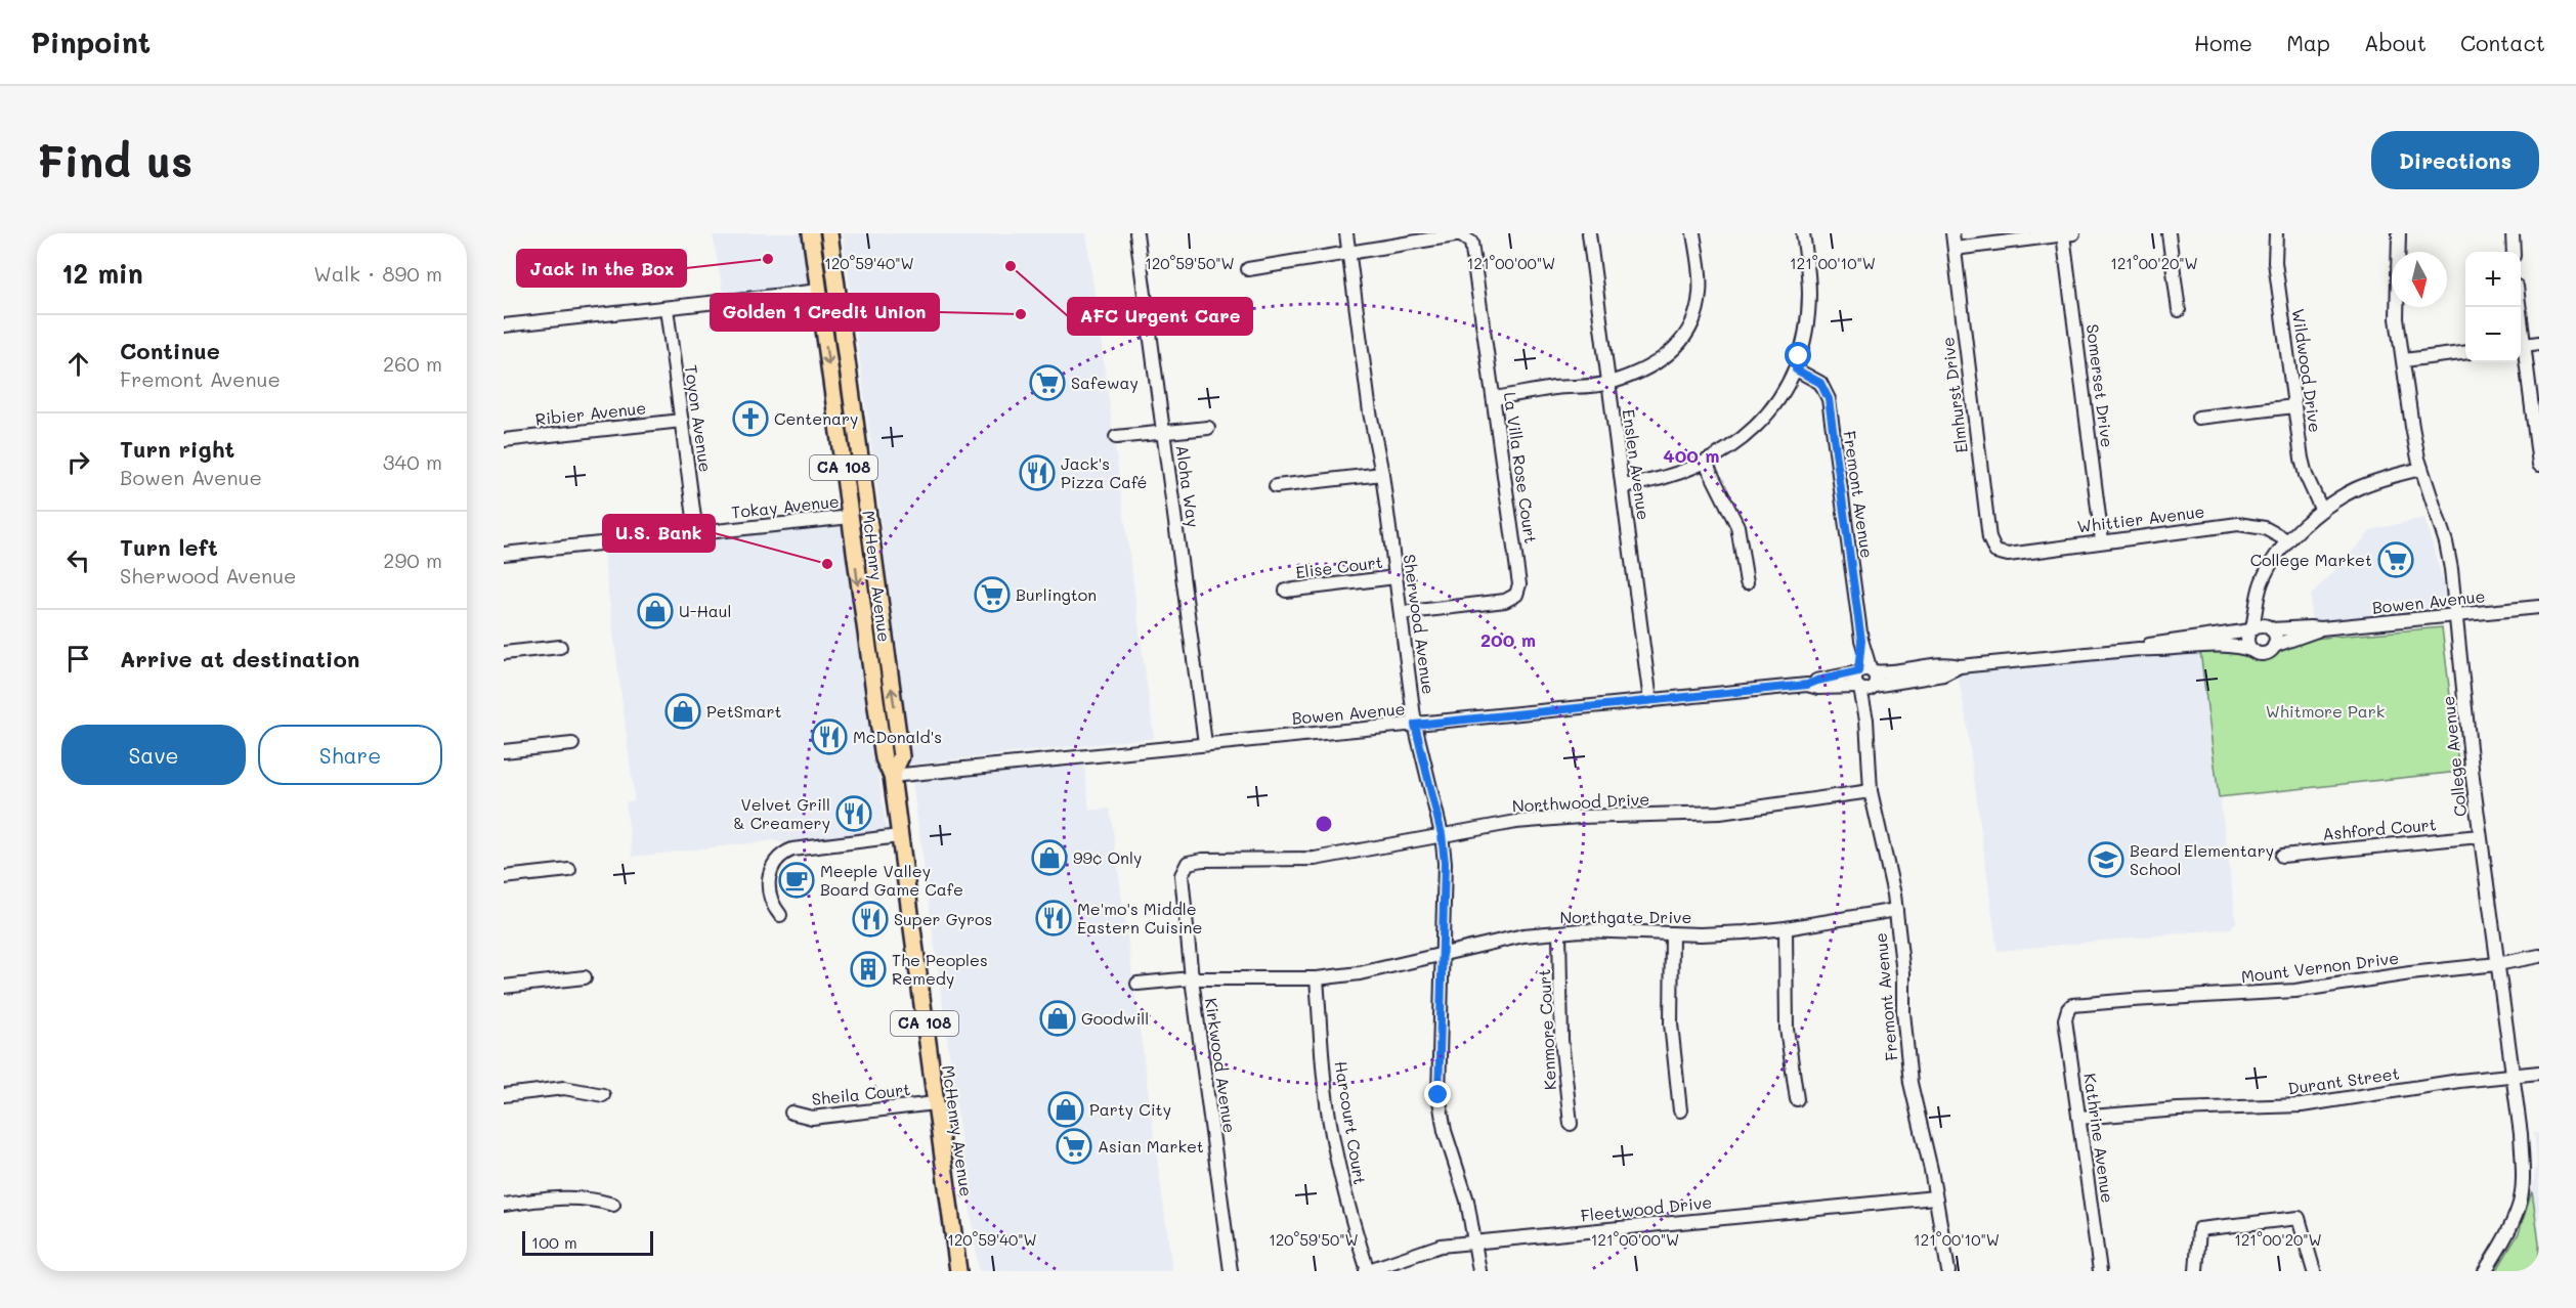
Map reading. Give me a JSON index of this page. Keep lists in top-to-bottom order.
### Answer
{
  "streets": {
    "main road": ["CA 108", "McHenry Avenue"],
    "street": [
      "Wildwood Drive",
      "Somerset Drive",
      "Elmhurst Drive",
      "Ribier Avenue",
      "Toyon Avenue",
      "Enslen Avenue",
      "La Villa Rose Court",
      "Aloha Way",
      "Fremont Avenue",
      "Tokay Avenue",
      "Whittier Avenue",
      "Elise Court",
      "Bowen Avenue",
      "Sherwood Avenue",
      "College Avenue",
      "Northwood Drive",
      "Ashford Court",
      "Northgate Drive",
      "Mount Vernon Drive",
      "Kenmore Court",
      "Kirkwood Avenue",
      "Durant Street",
      "Sheila Court",
      "Harcourt Court",
      "Kathrine Avenue",
      "Fleetwood Drive"
    ]
  },
  "crossings": [
    ["Somerset Drive", "Whittier Avenue"],
    ["Elmhurst Drive", "Whittier Avenue"],
    ["Ribier Avenue", "Toyon Avenue"],
    ["Toyon Avenue", "Tokay Avenue"],
    ["Enslen Avenue", "Bowen Avenue"],
    ["La Villa Rose Court", "Sherwood Avenue"],
    ["Aloha Way", "Bowen Avenue"],
    ["Fremont Avenue", "Bowen Avenue"],
    ["Fremont Avenue", "Northwood Drive"],
    ["Fremont Avenue", "Northgate Drive"],
    ["Fremont Avenue", "Fleetwood Drive"],
    ["Tokay Avenue", "McHenry Avenue"],
    ["Elise Court", "Sherwood Avenue"],
    ["McHenry Avenue", "Bowen Avenue"],
    ["McHenry Avenue", "Sheila Court"],
    ["Bowen Avenue", "Sherwood Avenue"],
    ["Bowen Avenue", "College Avenue"],
    ["Sherwood Avenue", "Northwood Drive"],
    ["Sherwood Avenue", "Northgate Drive"],
    ["Sherwood Avenue", "Fleetwood Drive"],
    ["College Avenue", "Ashford Court"],
    ["College Avenue", "Mount Vernon Drive"],
    ["College Avenue", "Durant Street"],
    ["Northwood Drive", "Kirkwood Avenue"],
    ["Northgate Drive", "Kenmore Court"],
    ["Northgate Drive", "Kirkwood Avenue"],
    ["Northgate Drive", "Harcourt Court"],
    ["Mount Vernon Drive", "Kathrine Avenue"],
    ["Durant Street", "Kathrine Avenue"],
    ["Harcourt Court", "Fleetwood Drive"]
  ],
  "parks": ["Whitmore Park"],
  "places": {
    "other": [
      "Jack in the Box",
      "AFC Urgent Care",
      "Golden 1 Credit Union",
      "U.S. Bank"
    ],
    "supermarket": [
      "Safeway",
      "College Market",
      "Burlington",
      "Asian Market"
    ],
    "church": ["Centenary"],
    "restaurant": [
      "Jack's Pizza Café",
      "McDonald's",
      "Velvet Grill & Creamery",
      "Me'mo's Middle Eastern Cuisine",
      "Super Gyros"
    ],
    "shop": [
      "U-Haul",
      "PetSmart",
      "99¢ Only",
      "Goodwill",
      "Party City"
    ],
    "school or university": ["Beard Elementary School"],
    "cafe": ["Meeple Valley Board Game Cafe"],
    "building": ["The Peoples Remedy"]
  },
  "scale_bar": "100 m",
  "north": "bottom",
  "page": {
    "header": "Pinpoint",
    "nav": [
      "Home",
      "Map",
      "About",
      "Contact"
    ],
    "buttons": [
      "Directions",
      ["Save", "Share"]
    ],
    "title": "Find us",
    "heading": ["12 min", "Walk · 890 m"],
    "map_buttons": ["+", "−"],
    "list": [
      ["Continue", "Fremont Avenue", "260 m"],
      ["Turn right", "Bowen Avenue", "340 m"],
      ["Turn left", "Sherwood Avenue", "290 m"],
      "Arrive at destination"
    ],
    "scale": "100 m"
  },
  "coordinates": [
    "120°59'40\"W",
    "120°59'50\"W",
    "121°00'00\"W",
    "121°00'10\"W",
    "121°00'20\"W"
  ],
  "rings": ["400 m", "200 m"]
}
